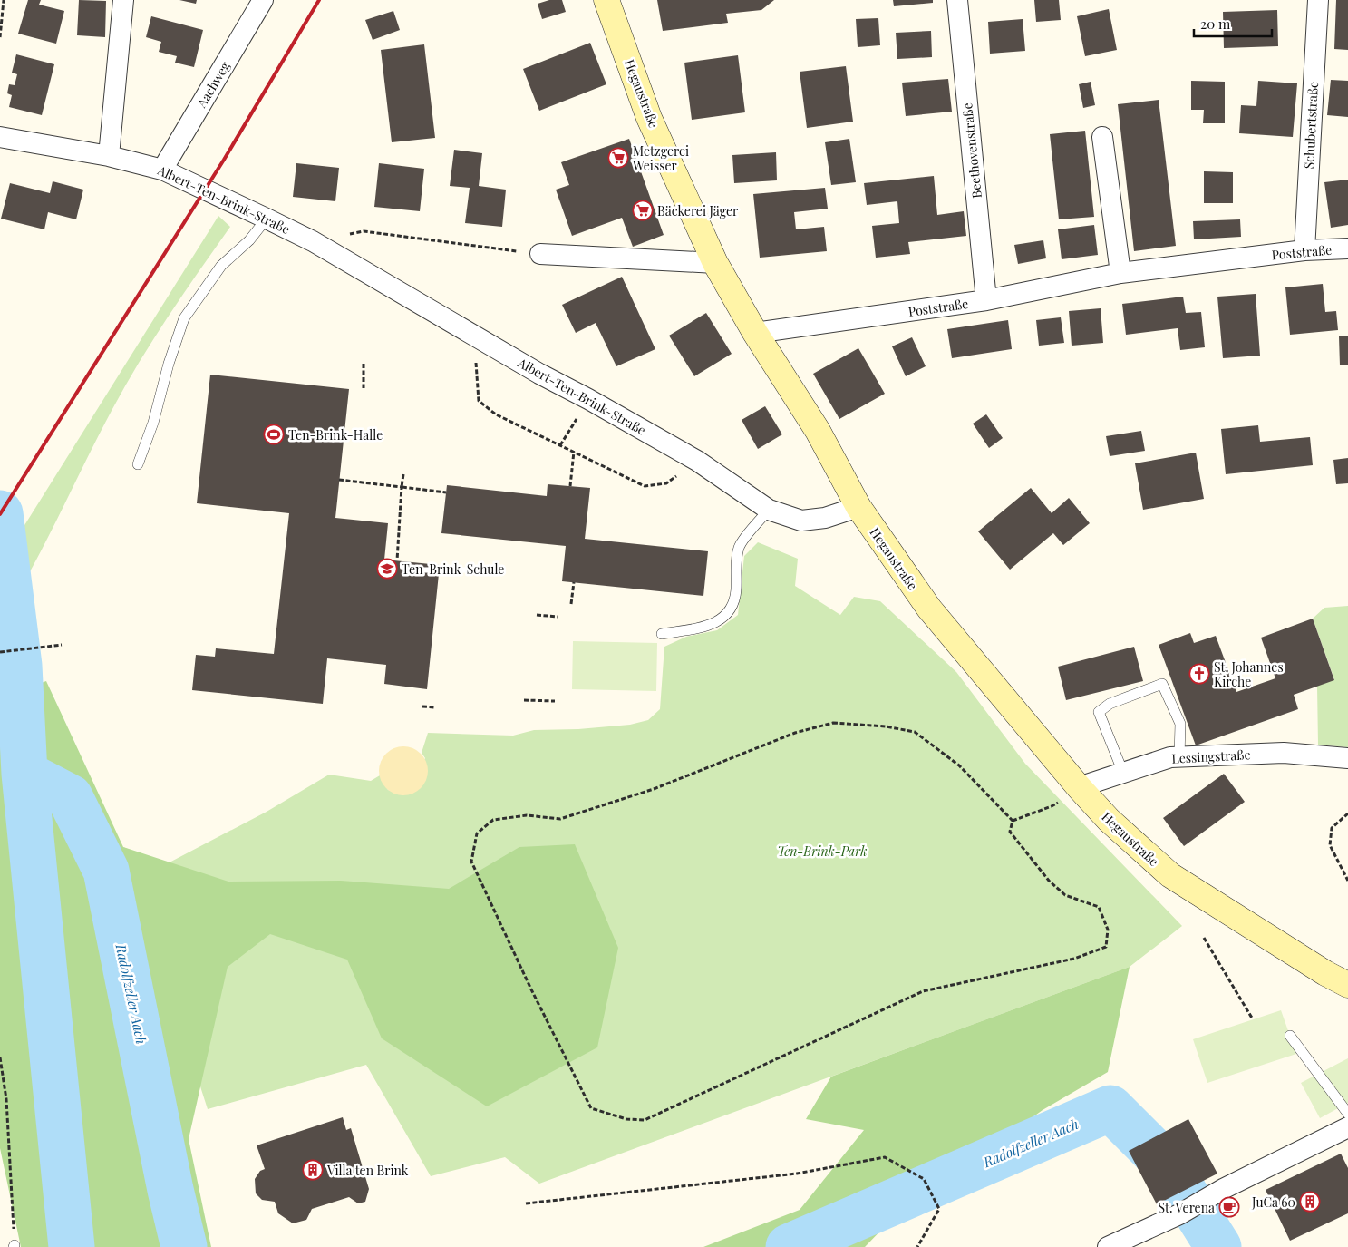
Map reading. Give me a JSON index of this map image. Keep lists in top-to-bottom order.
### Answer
{
  "streets": {
    "main road": ["Hegaustraße"],
    "street": [
      "Aachweg",
      "Schubertstraße",
      "Beethovenstraße",
      "Albert-Ten-Brink-Straße",
      "Poststraße",
      "Lessingstraße"
    ]
  },
  "crossings": [
    ["Aachweg", "Albert-Ten-Brink-Straße"],
    ["Hegaustraße", "Albert-Ten-Brink-Straße"],
    ["Hegaustraße", "Poststraße"],
    ["Hegaustraße", "Lessingstraße"],
    ["Schubertstraße", "Poststraße"],
    ["Beethovenstraße", "Poststraße"]
  ],
  "water": ["Radolfzeller Aach"],
  "parks": ["Ten-Brink-Park"],
  "places": {
    "supermarket": ["Metzgerei Weisser", "Bäckerei Jäger"],
    "sports": ["Ten-Brink-Halle"],
    "school or university": ["Ten-Brink-Schule"],
    "church": ["St. Johannes Kirche"],
    "building": ["Villa ten Brink", "JuCa 60"],
    "cafe": ["St. Verena"]
  },
  "scale_bar": "20 m"
}
